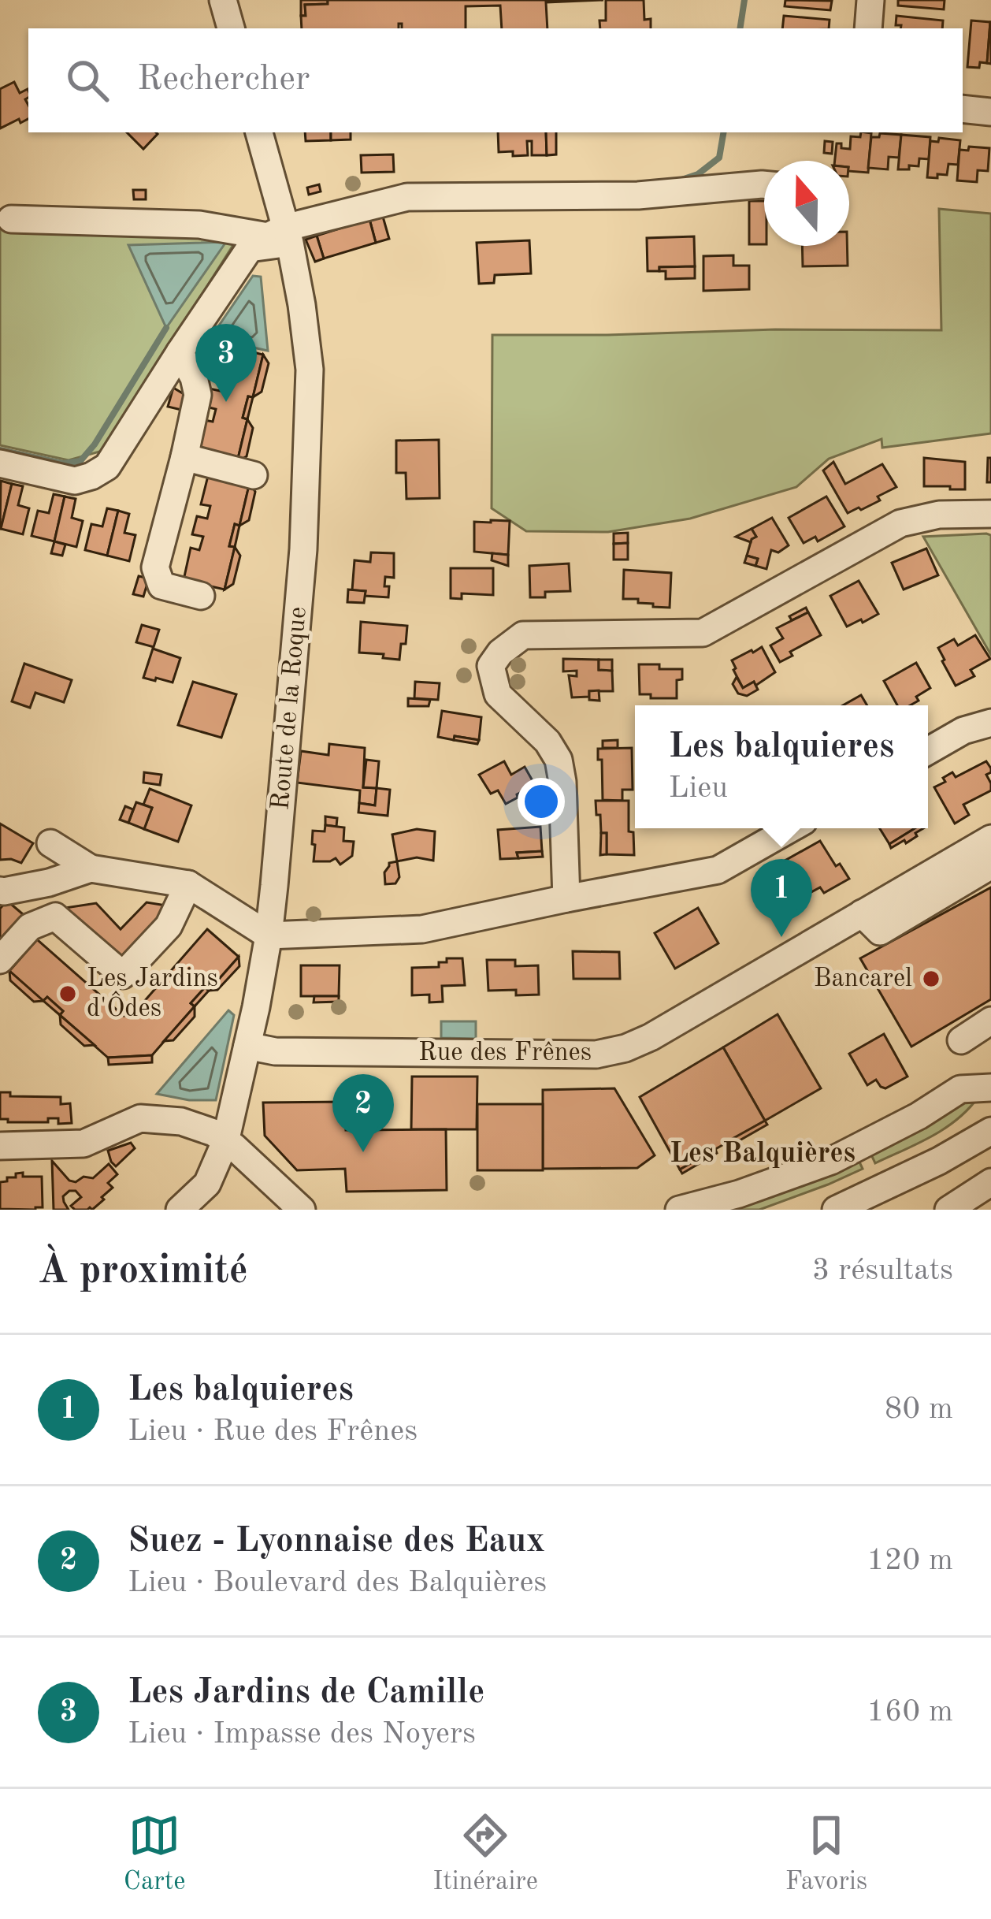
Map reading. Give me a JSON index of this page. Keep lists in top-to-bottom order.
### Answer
{
  "streets": {
    "street": ["Route de la Roque", "Rue des Frênes"]
  },
  "crossings": [
    ["Route de la Roque", "Rue des Frênes"]
  ],
  "districts": ["Les Balquières"],
  "places": ["Bancarel", "Les Jardins d'Ôdes"],
  "north": "top",
  "page": {
    "search": "Rechercher",
    "pins": ["3", "1", "2"],
    "popup": ["Les balquieres", "Lieu"],
    "heading": ["À proximité", "3 résultats"],
    "list": [
      {
        "mark": "1",
        "name": "Les balquieres",
        "note": "Lieu · Rue des Frênes",
        "value": "80 m"
      },
      {
        "mark": "2",
        "name": "Suez - Lyonnaise des Eaux",
        "note": "Lieu · Boulevard des Balquières",
        "value": "120 m"
      },
      {
        "mark": "3",
        "name": "Les Jardins de Camille",
        "note": "Lieu · Impasse des Noyers",
        "value": "160 m"
      }
    ],
    "nav": ["Carte", "Itinéraire", "Favoris"]
  }
}
